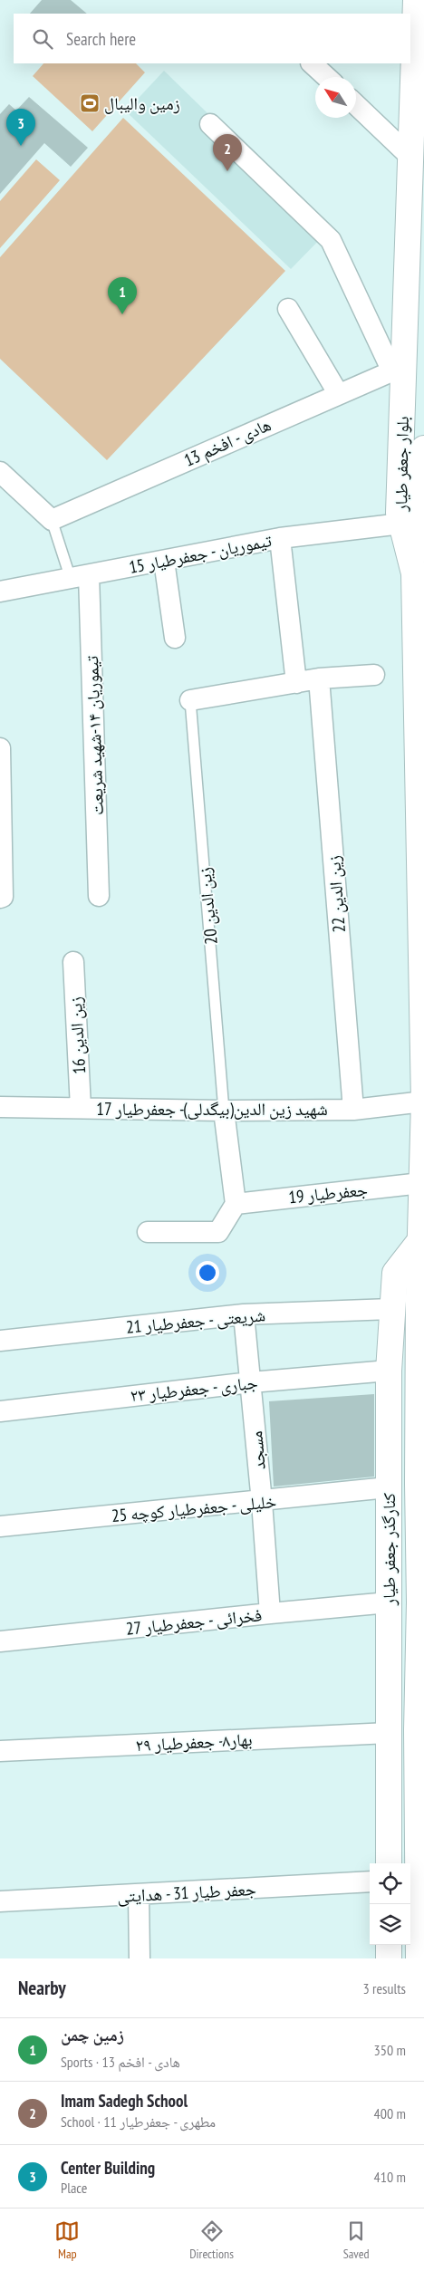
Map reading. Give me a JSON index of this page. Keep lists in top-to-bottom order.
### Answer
{
  "streets": {
    "main road": ["بلوار جعفر طیار", "کنارگذر جعفر طیار"],
    "street": [
      "هادی - افخم 13",
      "تیموریان - جعفرطیار 15",
      "تیموریان ۱۴-شهید شریعت",
      "زین الدین 22",
      "زین الدین 16",
      "شهید زین الدین(بیگدلی)- جعفرطیار 17",
      "جعفرطیار 19",
      "شریعتی - جعفرطیار 21",
      "جباری - جعفرطیار ۲۳",
      "مسجد",
      "خلیلی - جعفرطیار کوچه 25",
      "فخرائی - جعفرطیار 27",
      "بهار۸- جعفرطیار ۲۹",
      "جعفر طیار 31 - هدایتی"
    ],
    "lane": ["زین الدین 20"]
  },
  "crossings": [
    ["هادی - افخم 13", "بلوار جعفر طیار"],
    ["بلوار جعفر طیار", "تیموریان - جعفرطیار 15"],
    ["بلوار جعفر طیار", "شهید زین الدین(بیگدلی)- جعفرطیار 17"],
    ["بلوار جعفر طیار", "جعفرطیار 19"],
    ["بلوار جعفر طیار", "کنارگذر جعفر طیار"],
    ["تیموریان - جعفرطیار 15", "تیموریان ۱۴-شهید شریعت"],
    ["زین الدین 22", "شهید زین الدین(بیگدلی)- جعفرطیار 17"],
    ["زین الدین 20", "شهید زین الدین(بیگدلی)- جعفرطیار 17"],
    ["زین الدین 16", "شهید زین الدین(بیگدلی)- جعفرطیار 17"],
    ["شریعتی - جعفرطیار 21", "مسجد"],
    ["شریعتی - جعفرطیار 21", "کنارگذر جعفر طیار"],
    ["جباری - جعفرطیار ۲۳", "مسجد"],
    ["جباری - جعفرطیار ۲۳", "کنارگذر جعفر طیار"],
    ["مسجد", "خلیلی - جعفرطیار کوچه 25"],
    ["مسجد", "فخرائی - جعفرطیار 27"],
    ["خلیلی - جعفرطیار کوچه 25", "کنارگذر جعفر طیار"],
    ["کنارگذر جعفر طیار", "فخرائی - جعفرطیار 27"],
    ["کنارگذر جعفر طیار", "بهار۸- جعفرطیار ۲۹"]
  ],
  "places": {
    "sports": ["زمین والیبال"]
  },
  "north": "top left",
  "page": {
    "search": "Search here",
    "pins": ["3", "2", "1"],
    "heading": ["Nearby", "3 results"],
    "list": [
      {
        "mark": "1",
        "name": "زمین چمن",
        "note": "Sports · هادی - افخم 13",
        "value": "350 m"
      },
      {
        "mark": "2",
        "name": "Imam Sadegh School",
        "note": "School · مطهری - جعفرطیار 11",
        "value": "400 m"
      },
      {
        "mark": "3",
        "name": "Center Building",
        "note": "Place",
        "value": "410 m"
      }
    ],
    "nav": ["Map", "Directions", "Saved"]
  }
}
